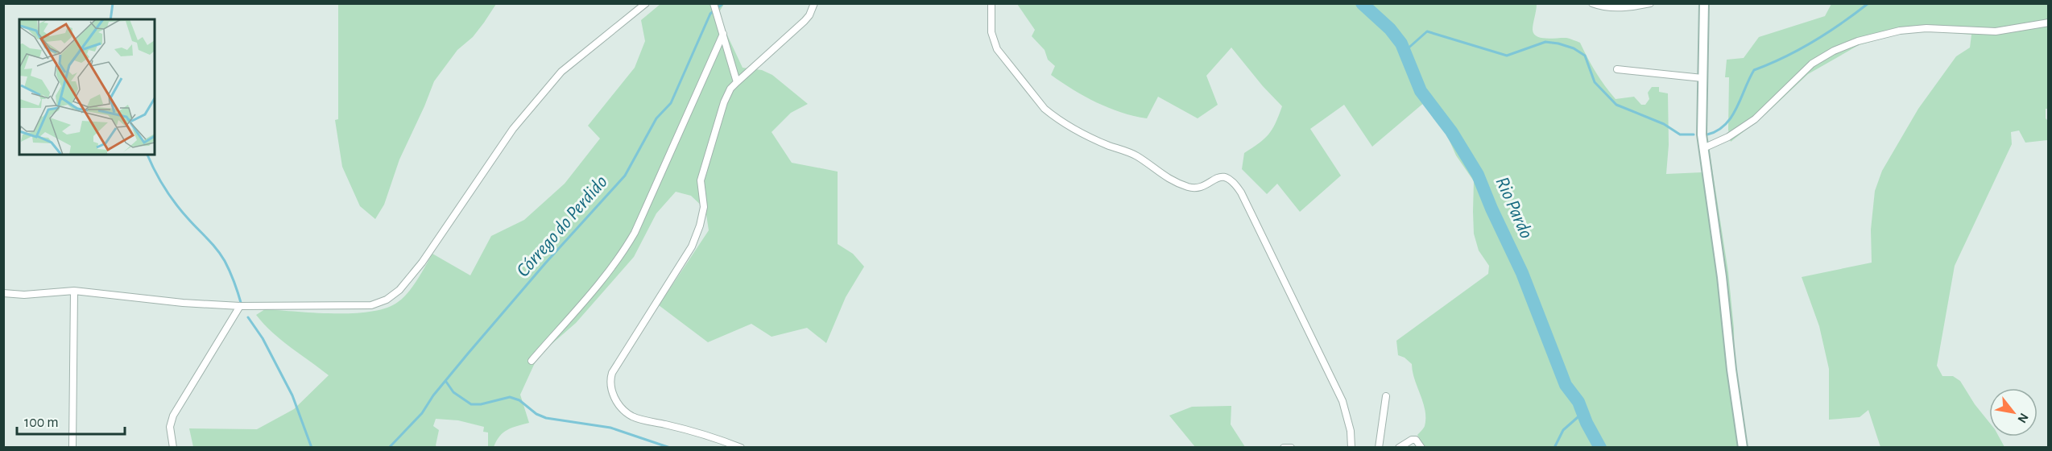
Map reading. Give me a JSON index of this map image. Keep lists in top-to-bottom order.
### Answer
{
  "water": ["Rio Pardo", "Córrego do Perdido"],
  "scale_bar": "100 m",
  "north": "bottom right"
}
